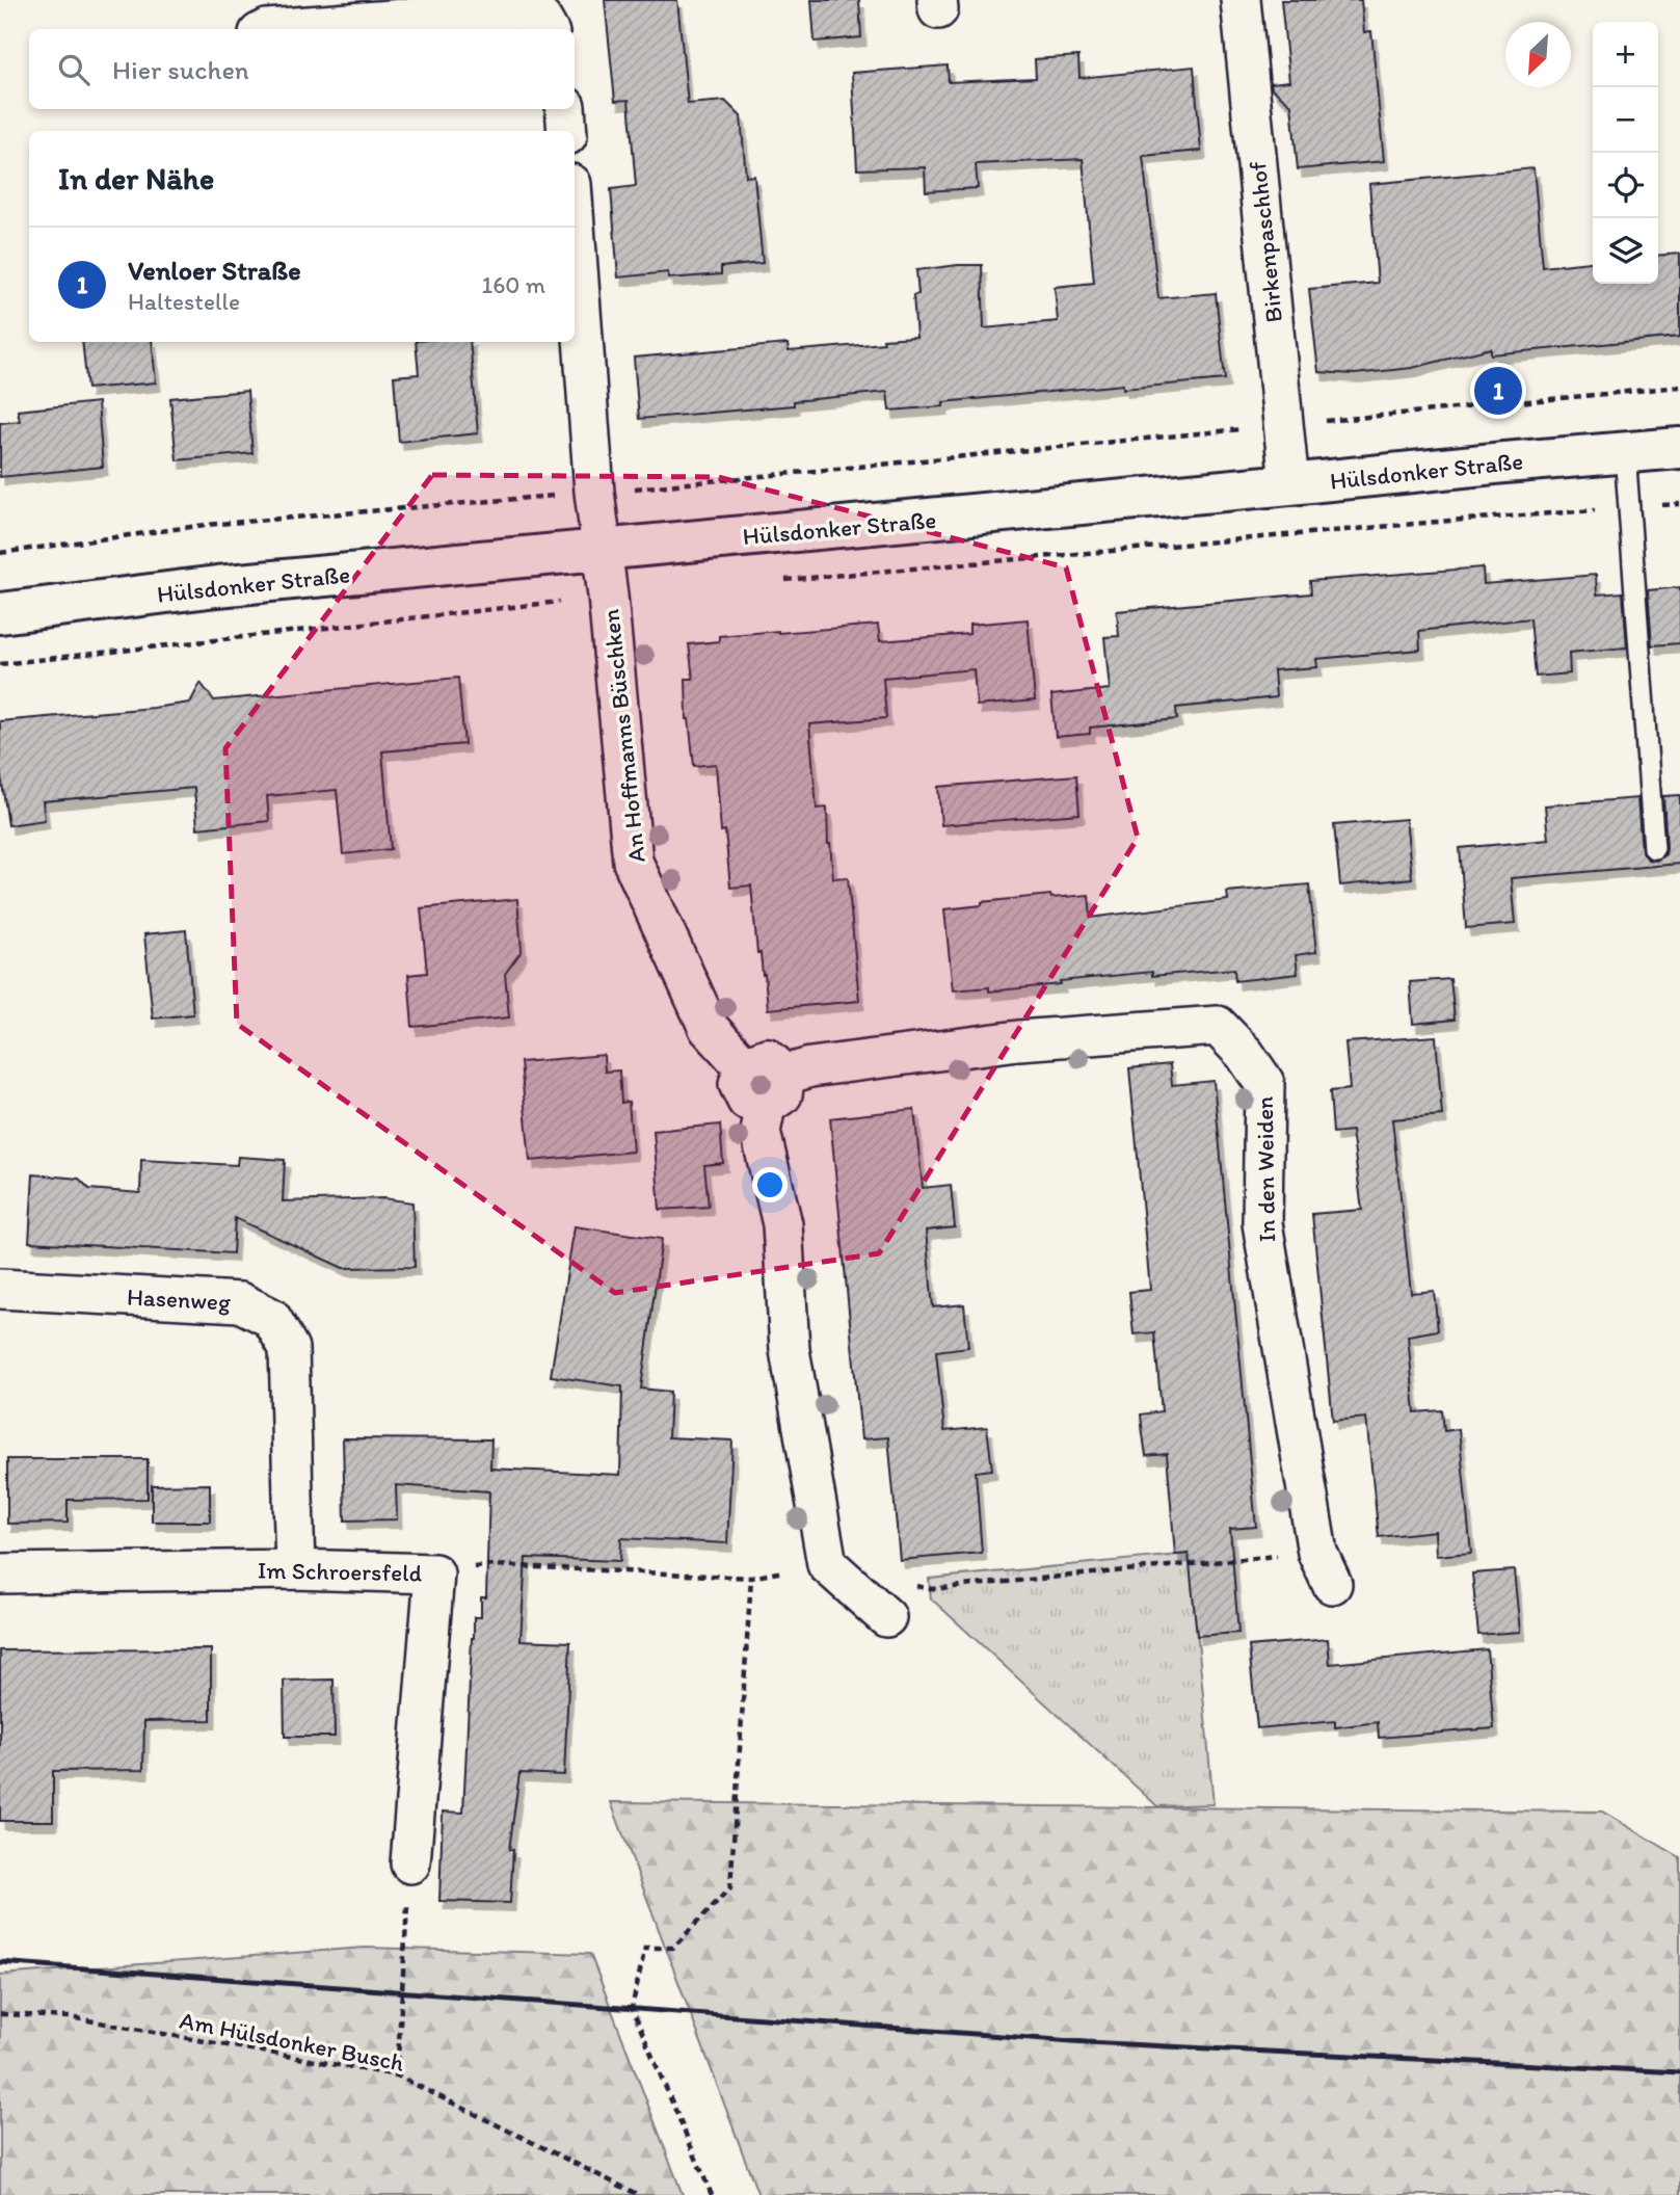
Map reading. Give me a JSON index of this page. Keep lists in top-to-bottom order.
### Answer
{
  "streets": {
    "street": [
      "Birkenpaschhof",
      "Hülsdonker Straße",
      "An Hoffmanns Büschken",
      "In den Weiden",
      "Hasenweg",
      "Im Schroersfeld"
    ],
    "path": ["Am Hülsdonker Busch"]
  },
  "crossings": [
    ["Birkenpaschhof", "Hülsdonker Straße"],
    ["Hülsdonker Straße", "An Hoffmanns Büschken"],
    ["An Hoffmanns Büschken", "In den Weiden"],
    ["Hasenweg", "Im Schroersfeld"]
  ],
  "north": "bottom left",
  "page": {
    "map_buttons": ["+", "−"],
    "search": "Hier suchen",
    "heading": "In der Nähe",
    "list": [
      {
        "mark": "1",
        "name": "Venloer Straße",
        "note": "Haltestelle",
        "value": "160 m"
      }
    ],
    "pins": "1"
  }
}
